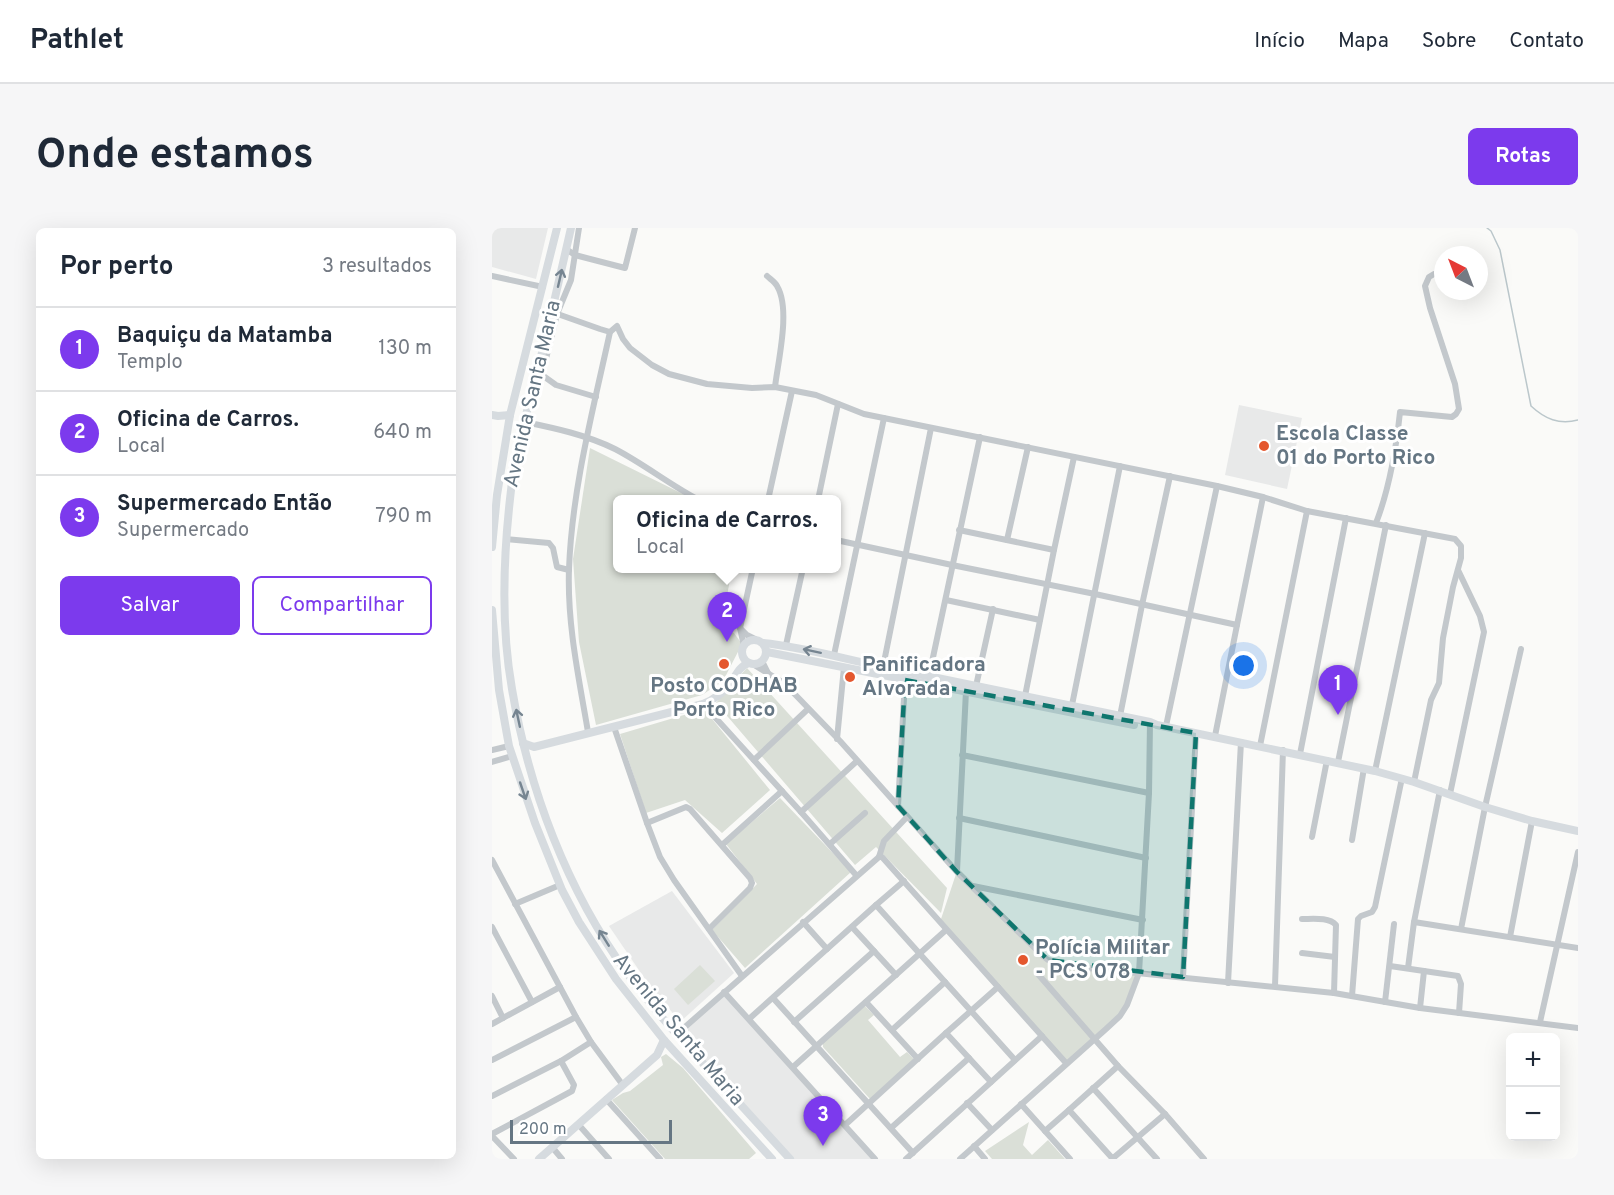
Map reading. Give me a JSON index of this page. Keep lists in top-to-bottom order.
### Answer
{
  "streets": {
    "main road": ["Avenida Santa Maria"]
  },
  "places": [
    "Escola Classe 01 do Porto Rico",
    "Posto CODHAB Porto Rico",
    "Panificadora Alvorada",
    "Polícia Militar - PCS 078"
  ],
  "scale_bar": "200 m",
  "north": "top left",
  "page": {
    "header": "Pathlet",
    "nav": [
      "Início",
      "Mapa",
      "Sobre",
      "Contato"
    ],
    "buttons": [
      "Rotas",
      ["Salvar", "Compartilhar"]
    ],
    "title": "Onde estamos",
    "heading": ["Por perto", "3 resultados"],
    "list": [
      {
        "mark": "1",
        "name": "Baquiçu da Matamba",
        "note": "Templo",
        "value": "130 m"
      },
      {
        "mark": "2",
        "name": "Oficina de Carros.",
        "note": "Local",
        "value": "640 m"
      },
      {
        "mark": "3",
        "name": "Supermercado Então",
        "note": "Supermercado",
        "value": "790 m"
      }
    ],
    "popup": ["Oficina de Carros.", "Local"],
    "pins": ["2", "1", "3"],
    "map_buttons": ["+", "−"],
    "scale": "200 m"
  }
}
